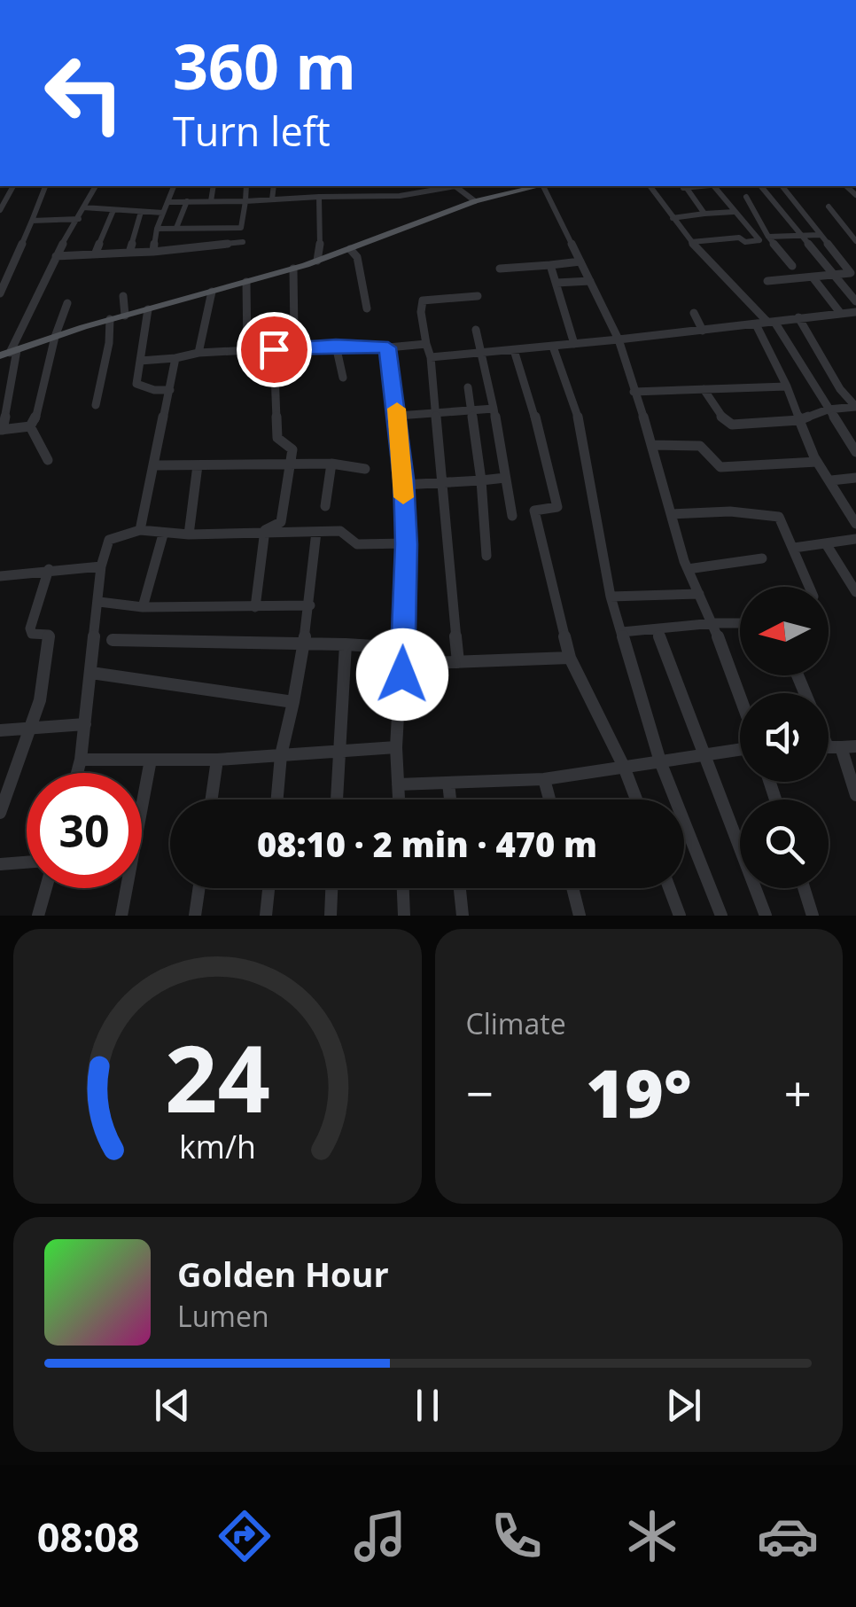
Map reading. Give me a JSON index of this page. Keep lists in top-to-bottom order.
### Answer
{
  "north": "left",
  "page": {
    "turn": ["360 m", "Turn left"],
    "limit": "30",
    "trip": "08:10 · 2 min · 470 m",
    "tile": "Climate",
    "heat": ["−", "19°", "+"],
    "song": ["Golden Hour", "Lumen"],
    "tabs": "08:08",
    "gauge": ["24", "km/h"]
  }
}
